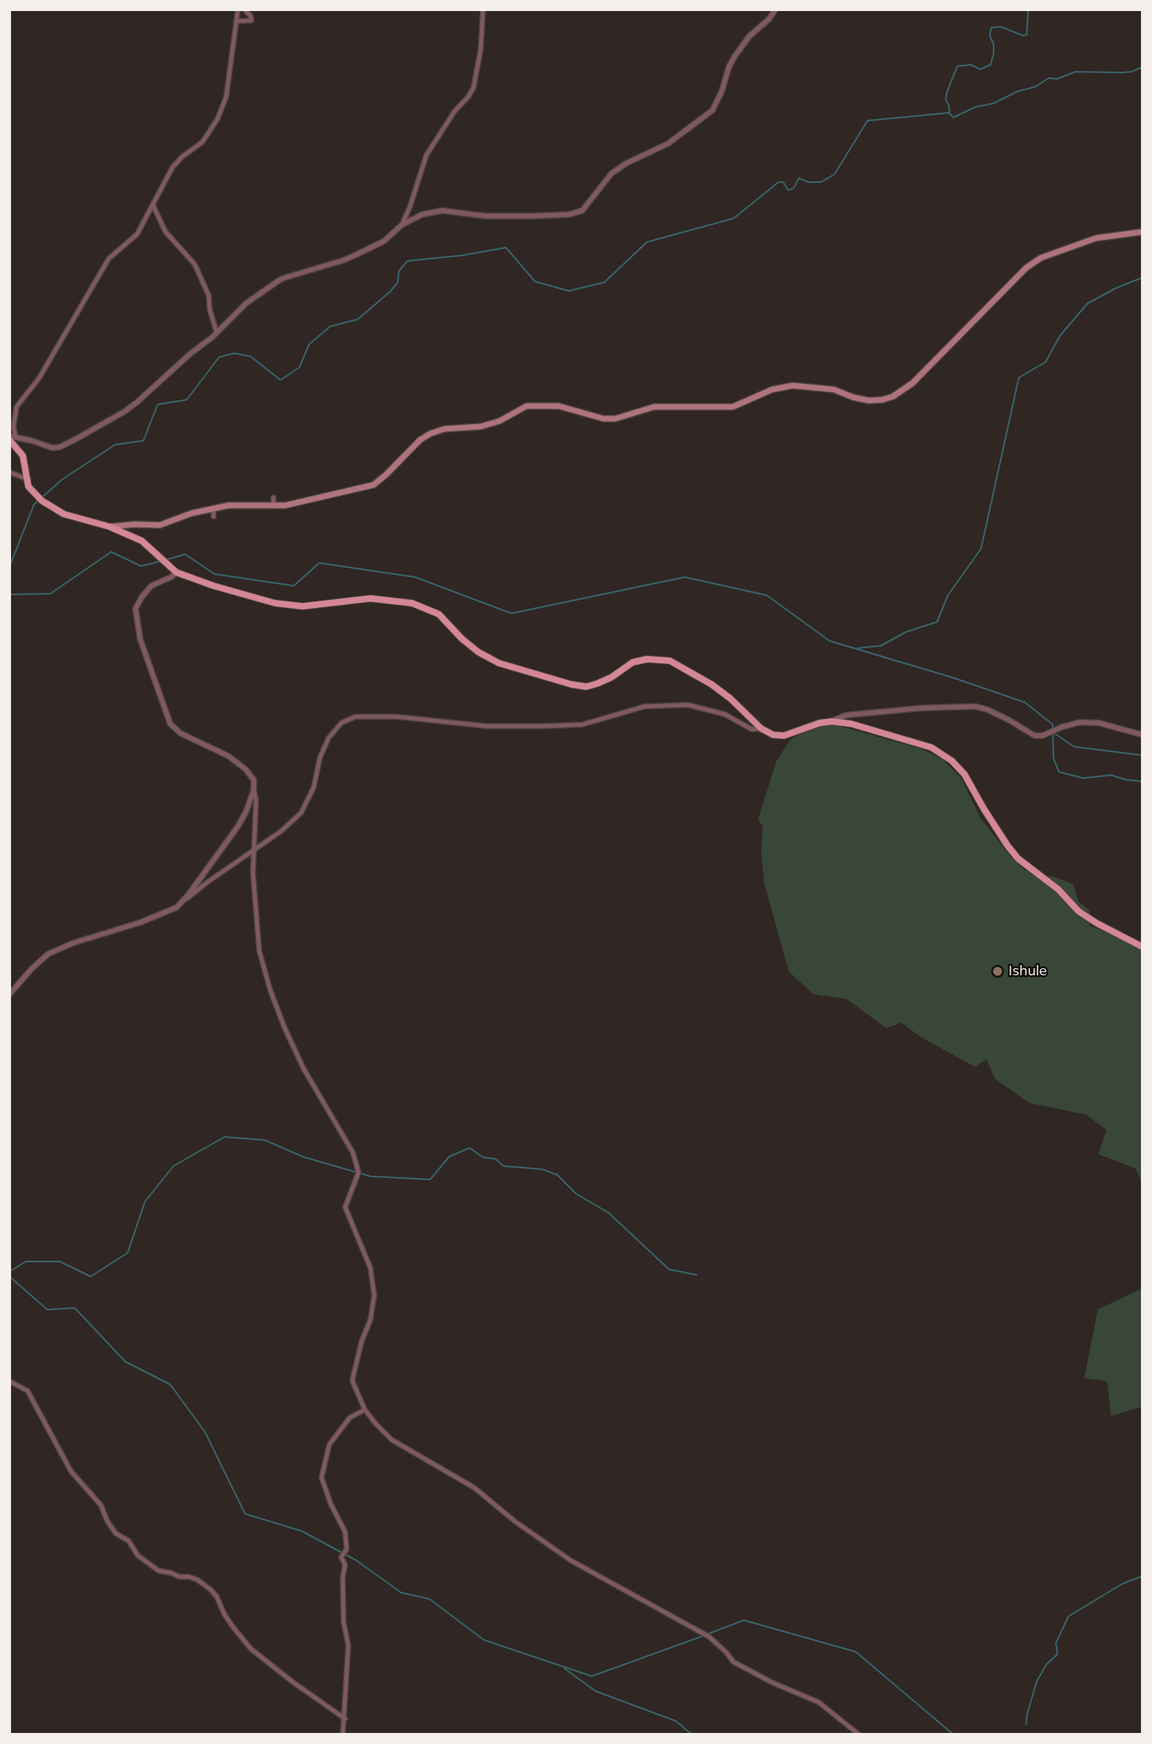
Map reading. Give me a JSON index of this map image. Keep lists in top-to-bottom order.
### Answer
{
  "places": ["Ishule"]
}
